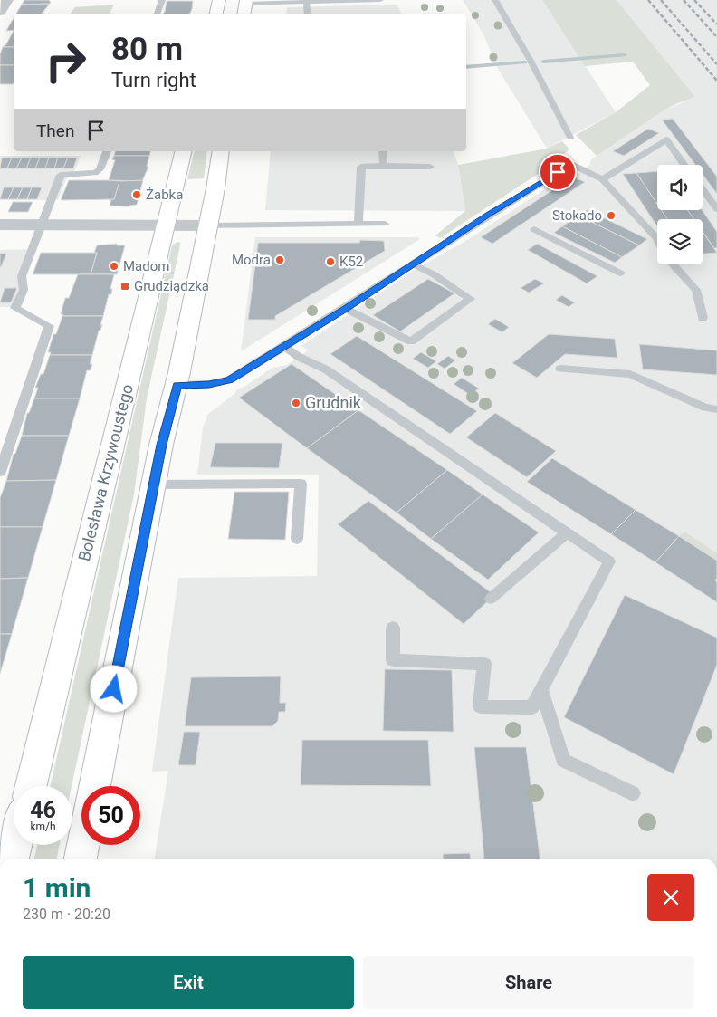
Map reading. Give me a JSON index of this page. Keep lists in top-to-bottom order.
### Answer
{
  "streets": {
    "main road": ["Bolesława Krzywoustego"]
  },
  "places": {
    "other": [
      "Żabka",
      "Stokado",
      "Modra",
      "K52",
      "Madom",
      "Grudnik"
    ],
    "transit": ["Grudziądzka"]
  },
  "page": {
    "turn": ["80 m", "Turn right"],
    "then": "Then",
    "speed": "46 km/h",
    "limit": "50",
    "heading": ["1 min", "230 m · 20:20"],
    "buttons": ["Exit", "Share"]
  }
}
